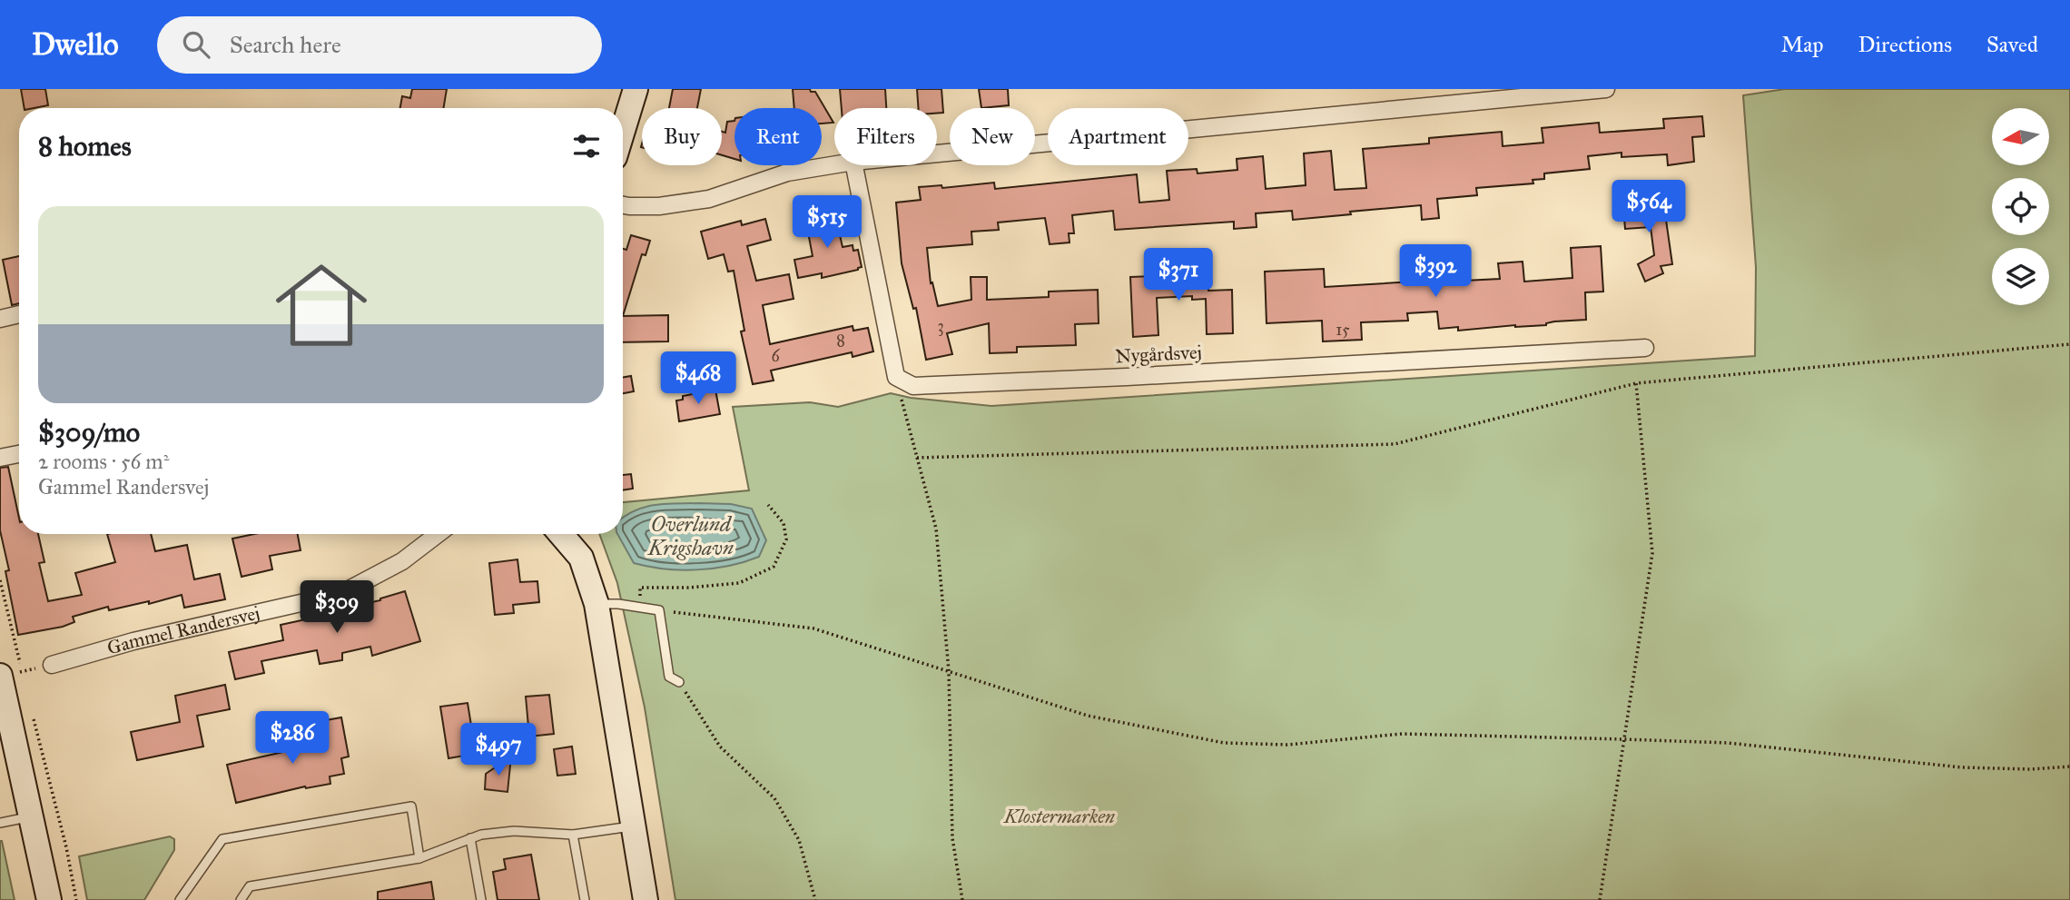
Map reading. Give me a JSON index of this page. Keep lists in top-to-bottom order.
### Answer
{
  "streets": {
    "street": ["Nygårdsvej", "Gammel Randersvej"]
  },
  "water": ["Overlund Krigshavn"],
  "parks": ["Klostermarken"],
  "house_numbers": [
    "3",
    "15",
    "8",
    "6"
  ],
  "north": "left",
  "page": {
    "header": "Dwello",
    "search": "Search here",
    "nav": ["Map", "Directions", "Saved"],
    "chip": [
      "Buy",
      "Rent",
      "Filters",
      "New",
      "Apartment"
    ],
    "heading": "8 homes",
    "price": [
      "$564",
      "$515",
      "$392",
      "$371",
      "$468",
      "$309",
      "$286",
      "$497"
    ],
    "list": [
      {
        "name": "$309/mo",
        "note": "2 rooms · 56 m² · Gammel Randersvej"
      }
    ]
  }
}
